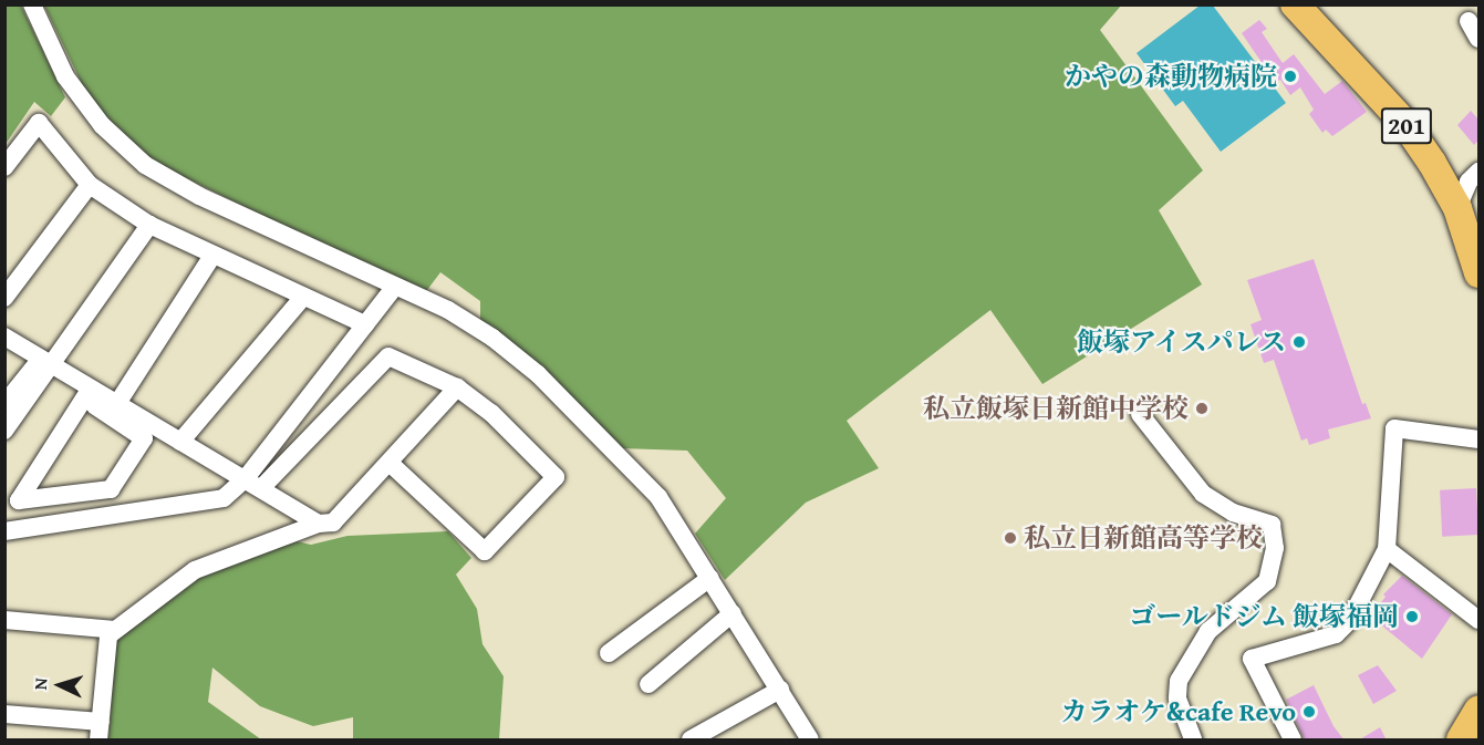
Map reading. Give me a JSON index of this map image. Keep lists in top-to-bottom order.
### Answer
{
  "streets": {
    "highway": ["201"]
  },
  "places": [
    "かやの森動物病院",
    "飯塚アイスパレス",
    "私立飯塚日新館中学校",
    "私立日新館高等学校",
    "ゴールドジム 飯塚福岡",
    "カラオケ&cafe Revo"
  ],
  "north": "left"
}
